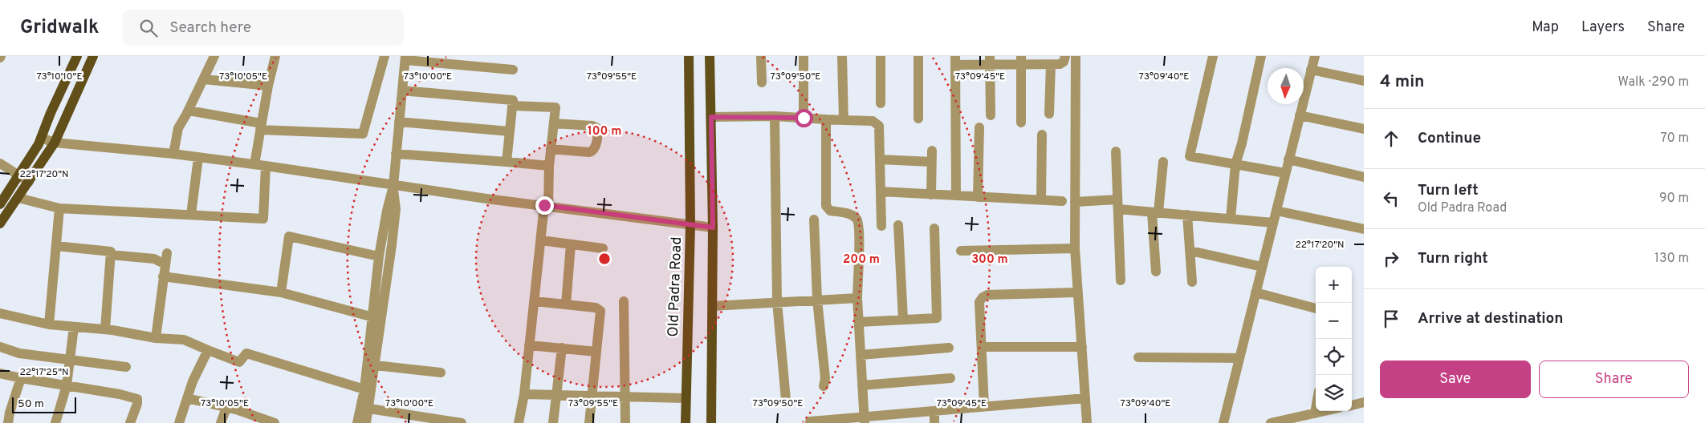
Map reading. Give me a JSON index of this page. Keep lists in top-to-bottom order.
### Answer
{
  "streets": {
    "main road": ["Old Padra Road"]
  },
  "scale_bar": "50 m",
  "north": "bottom",
  "page": {
    "header": "Gridwalk",
    "search": "Search here",
    "nav": ["Map", "Layers", "Share"],
    "heading": ["4 min", "Walk · 290 m"],
    "list": [
      ["Continue", "70 m"],
      ["Turn left", "Old Padra Road", "90 m"],
      ["Turn right", "130 m"],
      "Arrive at destination"
    ],
    "map_buttons": ["+", "−"],
    "buttons": ["Save", "Share"],
    "scale": "50 m"
  },
  "coordinates": [
    "73°10'10\"E",
    "73°10'05\"E",
    "73°10'00\"E",
    "73°09'55\"E",
    "73°09'50\"E",
    "73°09'45\"E",
    "73°09'40\"E",
    "22°17'20\"N",
    "22°17'25\"N"
  ],
  "rings": ["100 m", "200 m", "300 m"]
}
